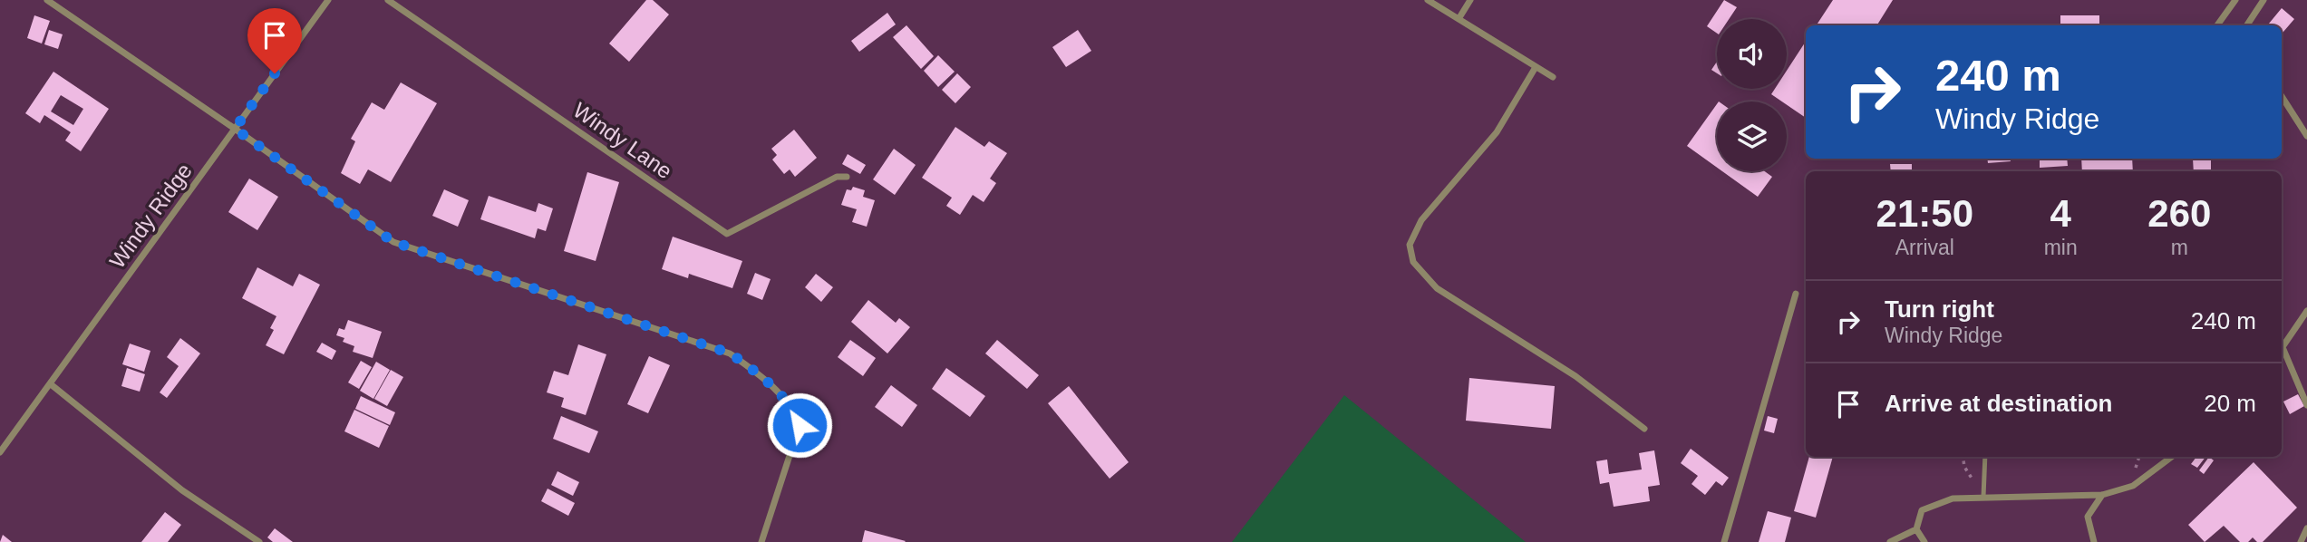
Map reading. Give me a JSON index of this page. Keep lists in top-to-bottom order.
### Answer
{
  "streets": {
    "street": ["Windy Lane", "Windy Ridge"]
  },
  "page": {
    "turn": ["240 m", "Windy Ridge"],
    "eta": [
      "21:50",
      "Arrival",
      "4",
      "min",
      "260",
      "m"
    ],
    "list": [
      {
        "name": "Turn right",
        "note": "Windy Ridge",
        "value": "240 m"
      },
      {
        "name": "Arrive at destination",
        "value": "20 m"
      }
    ]
  }
}
